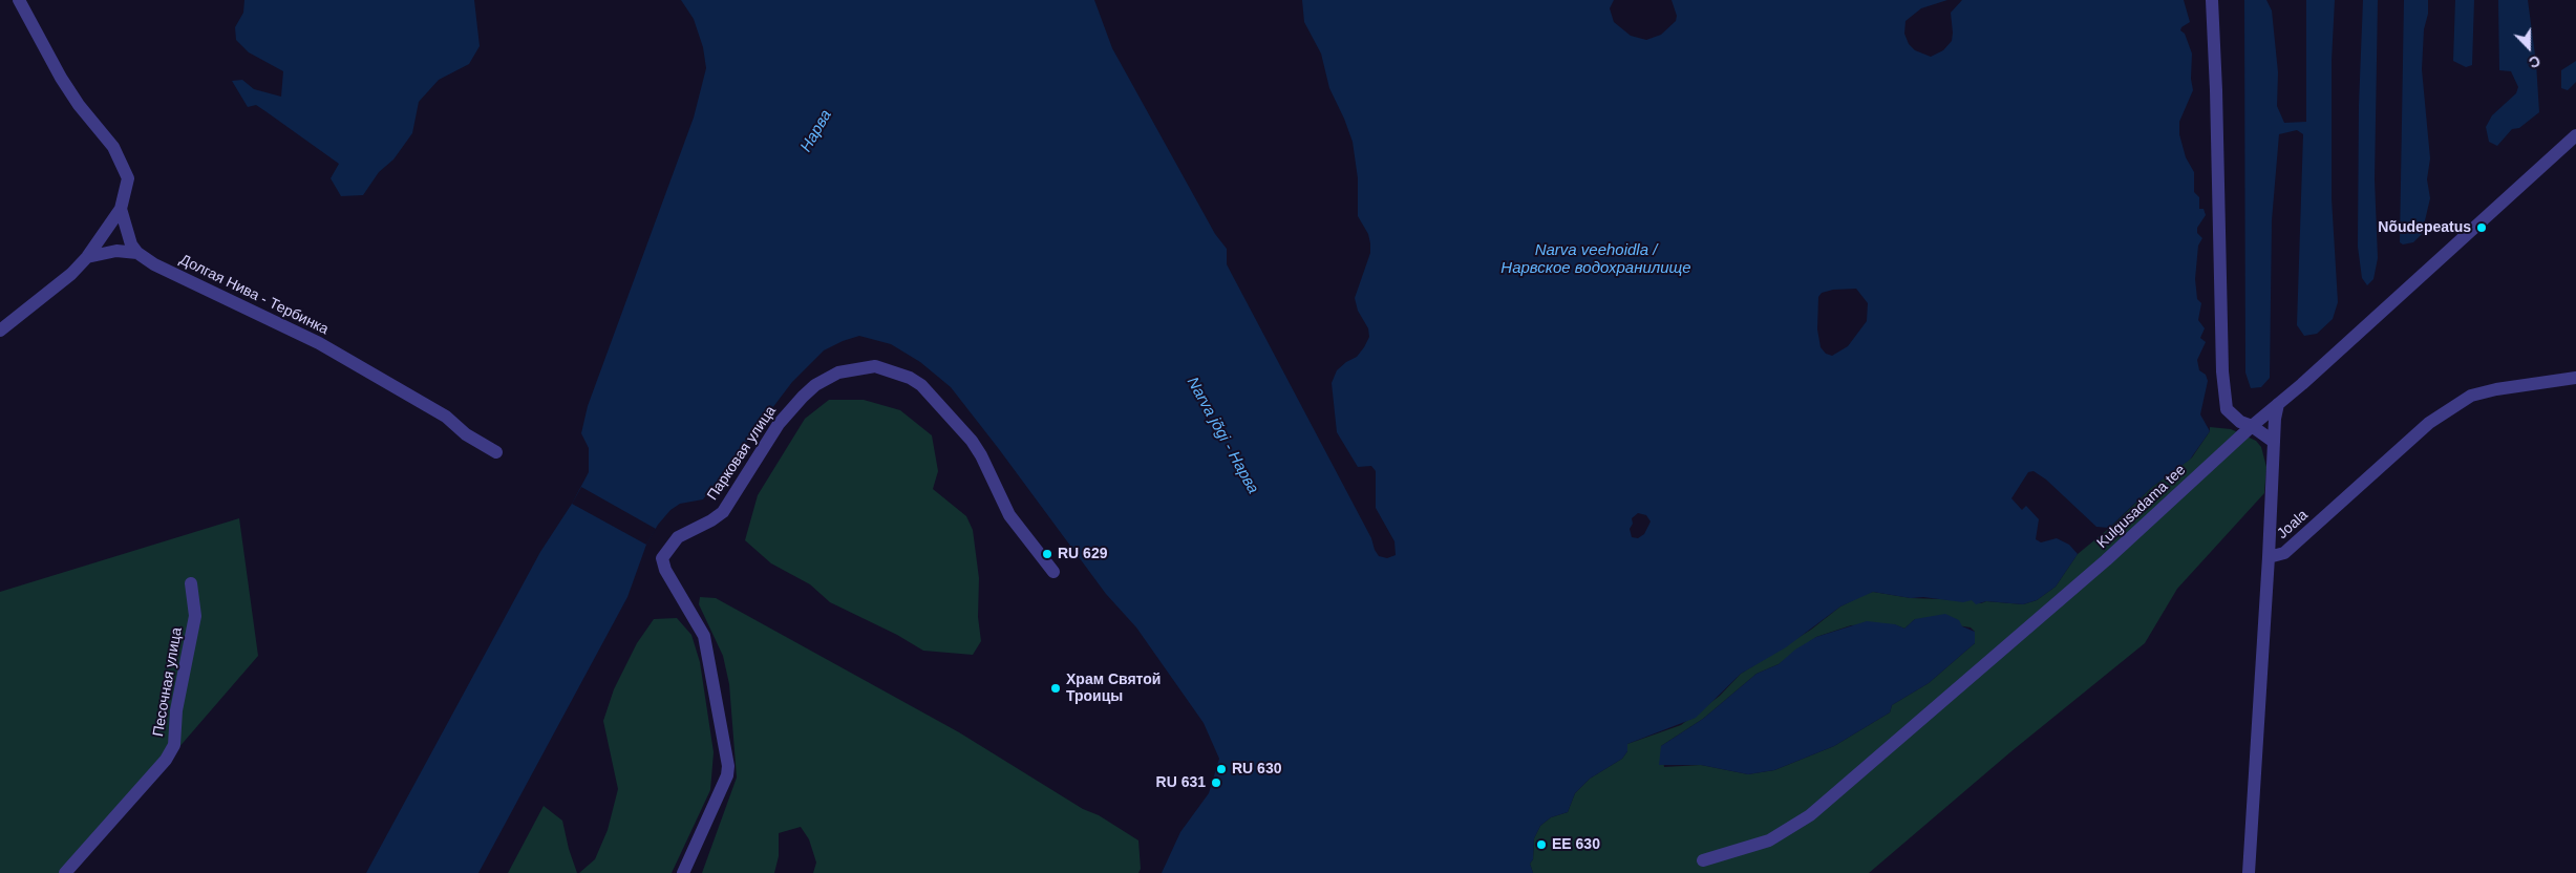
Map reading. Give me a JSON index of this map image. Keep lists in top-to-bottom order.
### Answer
{
  "streets": {
    "street": [
      "Долгая Нива - Тербинка",
      "Парковая улица",
      "Kulgusadama tee",
      "Joala",
      "Песочная улица"
    ]
  },
  "water": ["Нарва", "Narva veehoidla / Нарвское водохранилище", "Narva jõgi - Нарва"],
  "places": [
    "Nõudepeatus",
    "RU 629",
    "Храм Святой Троицы",
    "RU 630",
    "RU 631",
    "EE 630"
  ],
  "north": "bottom"
}
